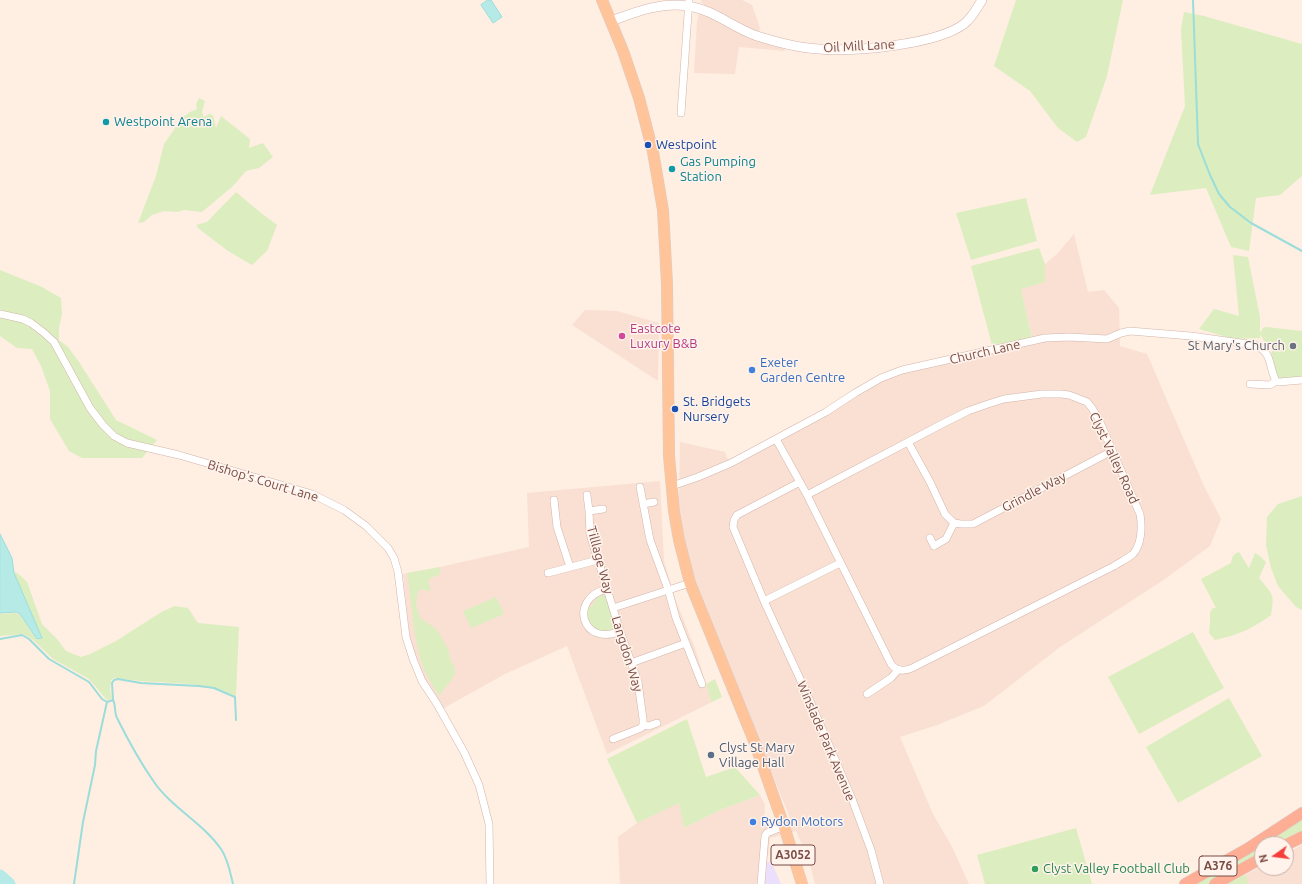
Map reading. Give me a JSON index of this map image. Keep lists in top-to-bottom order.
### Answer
{
  "streets": {
    "highway": ["A376"],
    "main road": ["A3052"],
    "street": [
      "Oil Mill Lane",
      "Church Lane",
      "Clyst Valley Road",
      "Bishop's Court Lane",
      "Grindle Way",
      "Tilllage Way",
      "Langdon Way",
      "Winslade Park Avenue"
    ]
  },
  "crossings": [
    ["Oil Mill Lane", "A3052"],
    ["Church Lane", "A3052"],
    ["Clyst Valley Road", "Grindle Way"],
    ["Tilllage Way", "Langdon Way"]
  ],
  "places": [
    "Westpoint Arena",
    "Westpoint",
    "Gas Pumping Station",
    "Eastcote Luxury B&B",
    "St Mary's Church",
    "Exeter Garden Centre",
    "St. Bridgets Nursery",
    "Clyst St Mary Village Hall",
    "Rydon Motors",
    "Clyst Valley Football Club"
  ],
  "north": "left"
}
